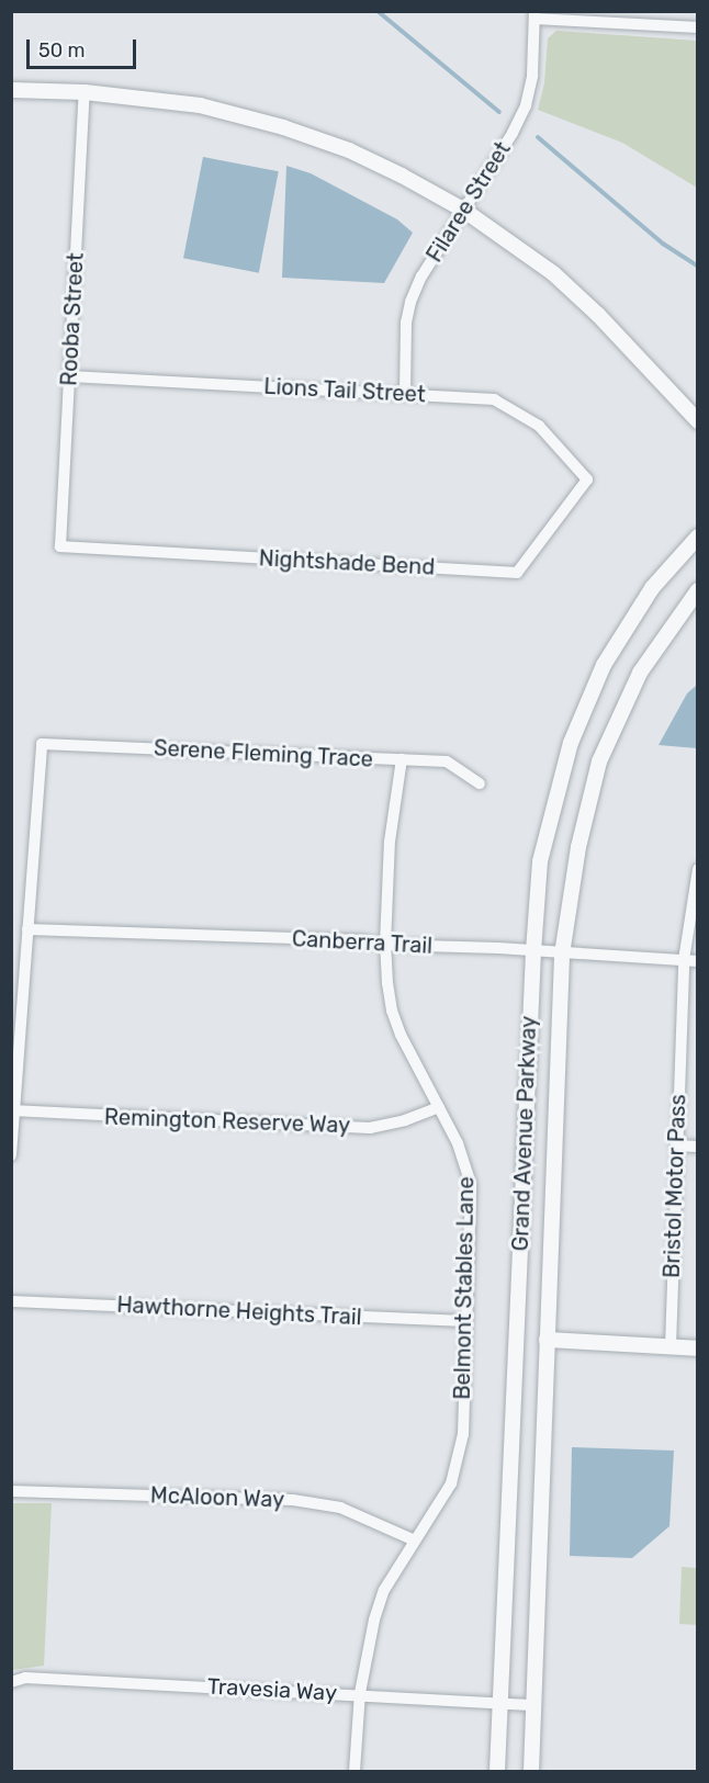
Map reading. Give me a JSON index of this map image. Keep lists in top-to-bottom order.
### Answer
{
  "streets": {
    "street": [
      "Filaree Street",
      "Rooba Street",
      "Lions Tail Street",
      "Nightshade Bend",
      "Serene Fleming Trace",
      "Canberra Trail",
      "Remington Reserve Way",
      "Grand Avenue Parkway",
      "Bristol Motor Pass",
      "Belmont Stables Lane",
      "Hawthorne Heights Trail",
      "McAloon Way",
      "Travesia Way"
    ]
  },
  "crossings": [
    ["Filaree Street", "Lions Tail Street"],
    ["Rooba Street", "Lions Tail Street"],
    ["Rooba Street", "Nightshade Bend"],
    ["Lions Tail Street", "Nightshade Bend"],
    ["Serene Fleming Trace", "Canberra Trail"],
    ["Serene Fleming Trace", "Belmont Stables Lane"],
    ["Canberra Trail", "Grand Avenue Parkway"],
    ["Canberra Trail", "Bristol Motor Pass"],
    ["Canberra Trail", "Belmont Stables Lane"],
    ["Remington Reserve Way", "Belmont Stables Lane"],
    ["Grand Avenue Parkway", "Travesia Way"],
    ["Belmont Stables Lane", "Hawthorne Heights Trail"],
    ["Belmont Stables Lane", "McAloon Way"],
    ["Belmont Stables Lane", "Travesia Way"]
  ],
  "scale_bar": "50 m"
}
